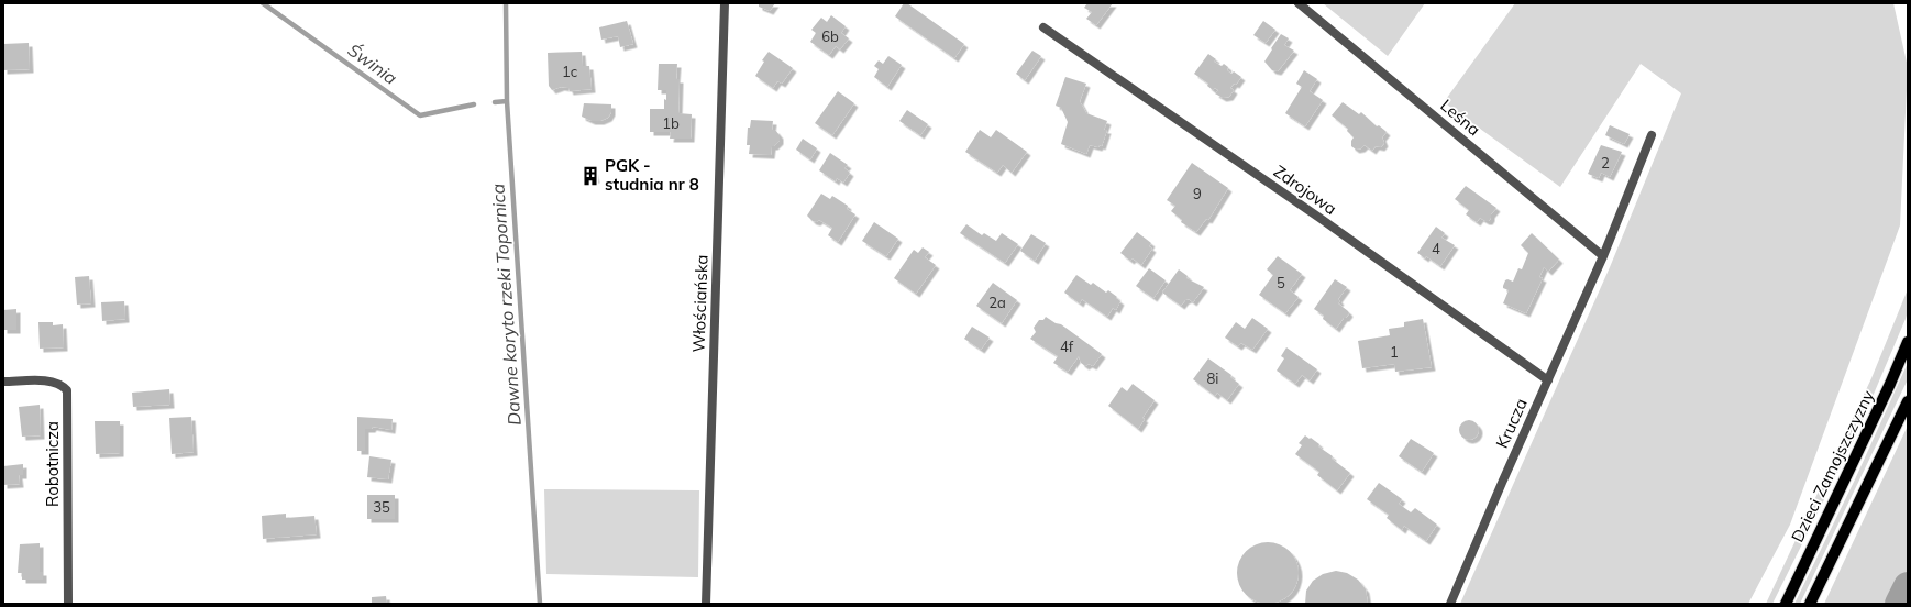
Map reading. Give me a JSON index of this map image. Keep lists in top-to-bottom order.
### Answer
{
  "streets": {
    "main road": ["Dzieci Zamojszczyzny"],
    "street": [
      "Leśna",
      "Zdrojowa",
      "Włościańska",
      "Krucza",
      "Robotnicza"
    ]
  },
  "crossings": [
    ["Leśna", "Krucza"],
    ["Zdrojowa", "Krucza"]
  ],
  "water": ["Świnia", "Dawne koryto rzeki Topornica"],
  "places": {
    "building": ["PGK - studnia nr 8"]
  },
  "house_numbers": [
    "6b",
    "1c",
    "1b",
    "2",
    "9",
    "4",
    "5",
    "2a",
    "4f",
    "1",
    "8i",
    "35"
  ]
}
